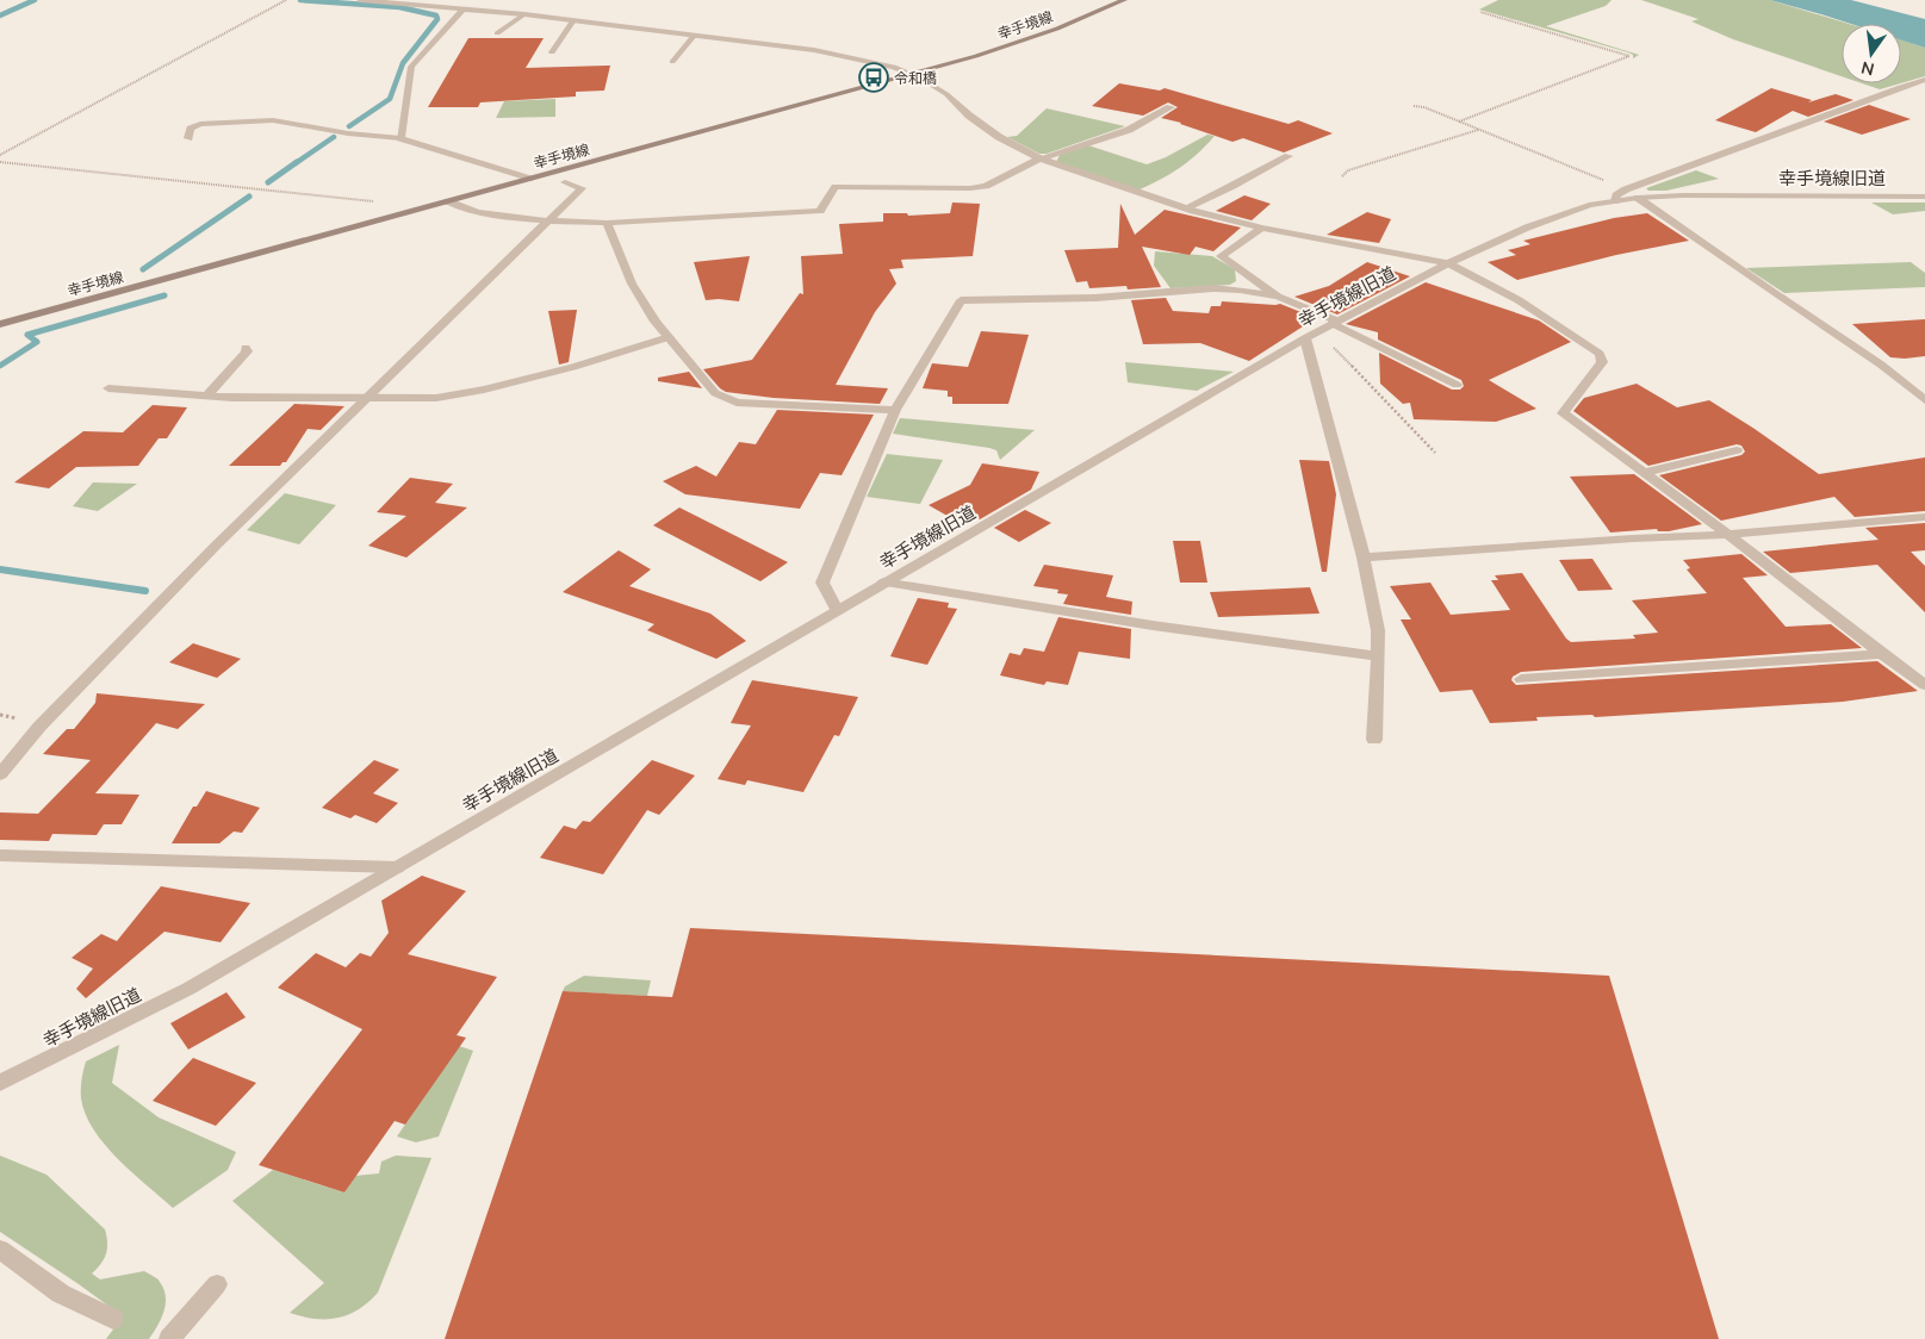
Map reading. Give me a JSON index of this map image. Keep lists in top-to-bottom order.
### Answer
{
  "streets": {
    "main road": ["幸手境線"],
    "street": ["幸手境線旧道"]
  },
  "places": {
    "bus stop": ["令和橋"]
  },
  "north": "bottom"
}
